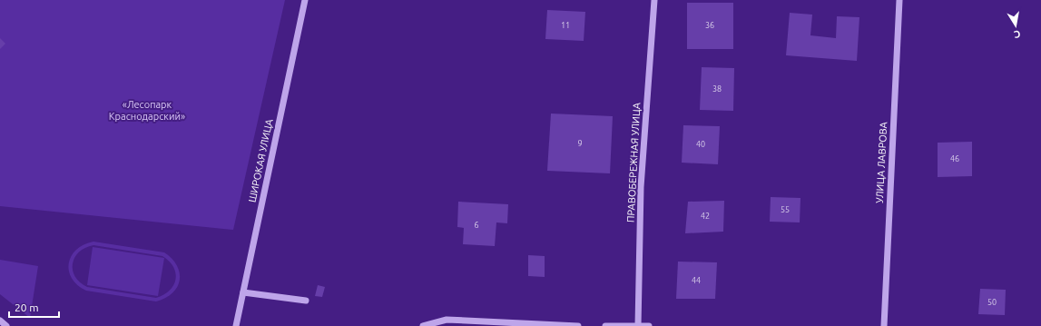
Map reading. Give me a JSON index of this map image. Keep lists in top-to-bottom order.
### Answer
{
  "streets": {
    "street": ["ШИРОКАЯ УЛИЦА", "ПРАВОБЕРЕЖНАЯ УЛИЦА", "УЛИЦА ЛАВРОВА"]
  },
  "parks": ["«Лесопарк Краснодарский»"],
  "house_numbers": [
    "11",
    "36",
    "38",
    "9",
    "40",
    "46",
    "55",
    "42",
    "6",
    "44",
    "50"
  ],
  "scale_bar": "20 m",
  "north": "bottom"
}
